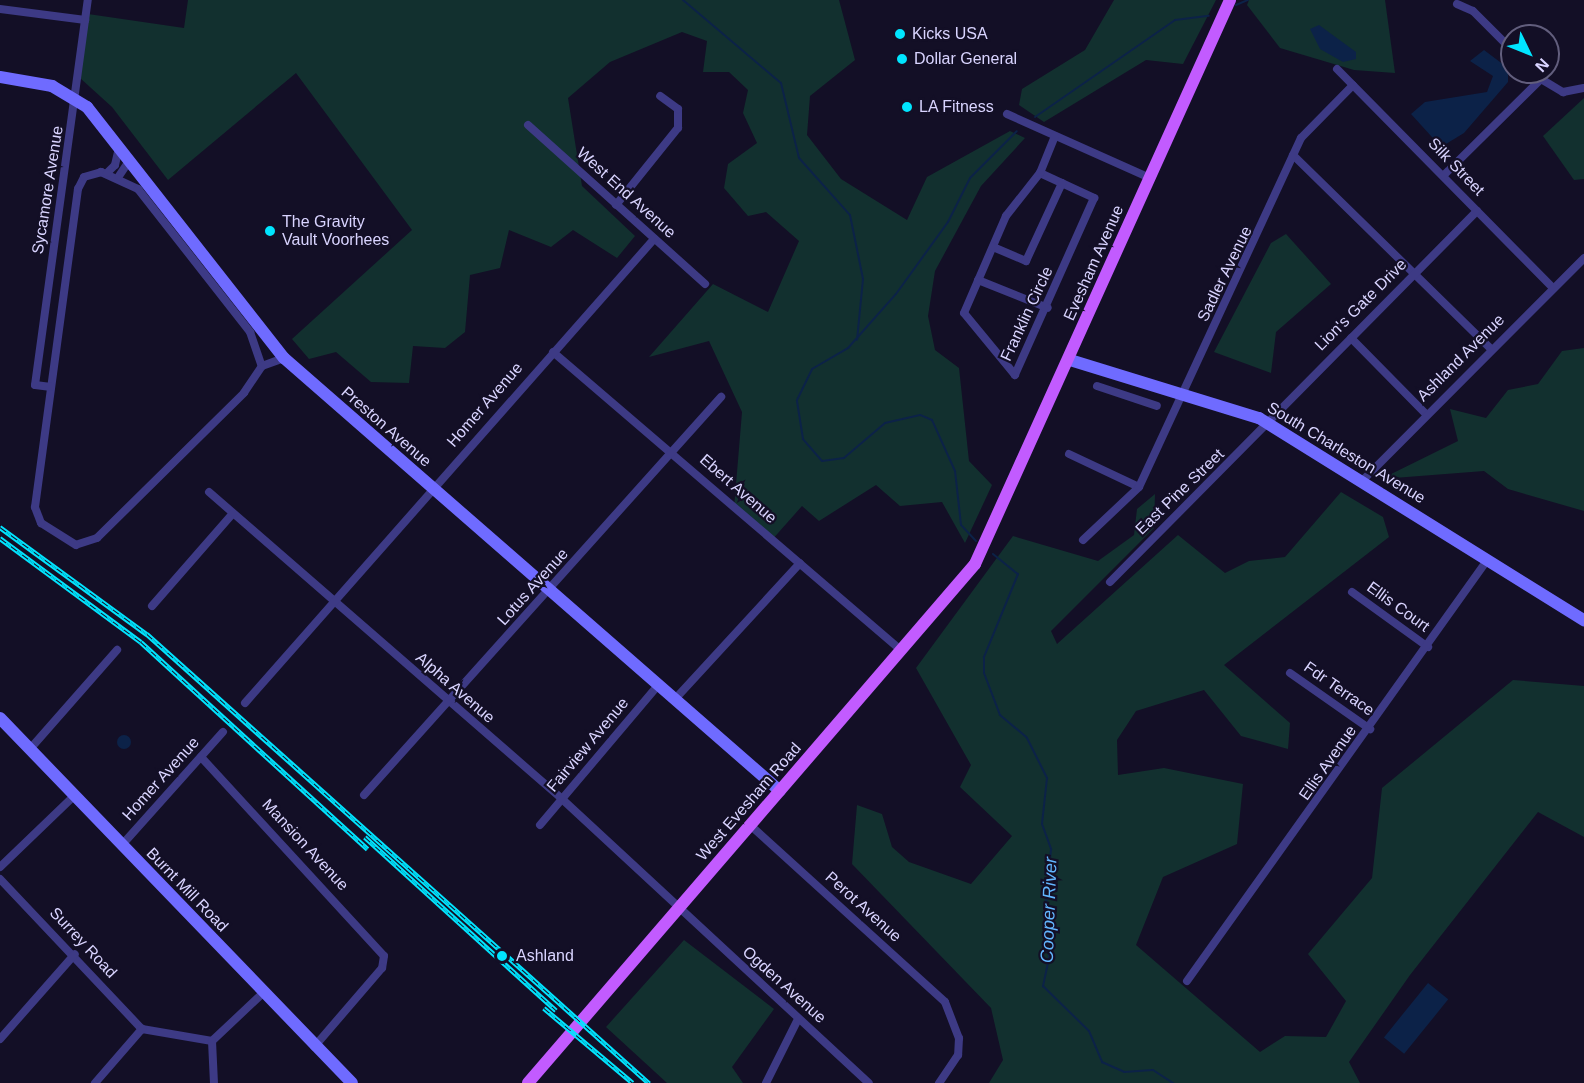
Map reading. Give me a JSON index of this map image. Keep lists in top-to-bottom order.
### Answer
{
  "streets": {
    "main road": ["Evesham Avenue", "West Evesham Road"],
    "street": [
      "Silk Street",
      "Sycamore Avenue",
      "West End Avenue",
      "Sadler Avenue",
      "Lion's Gate Drive",
      "Franklin Circle",
      "Ashland Avenue",
      "Homer Avenue",
      "Preston Avenue",
      "South Charleston Avenue",
      "Ebert Avenue",
      "East Pine Street",
      "Lotus Avenue",
      "Ellis Court",
      "Alpha Avenue",
      "Fdr Terrace",
      "Fairview Avenue",
      "Ellis Avenue",
      "Mansion Avenue",
      "Burnt Mill Road",
      "Perot Avenue",
      "Surrey Road",
      "Ogden Avenue"
    ]
  },
  "crossings": [
    ["Silk Street", "Sadler Avenue"],
    ["Silk Street", "Lion's Gate Drive"],
    ["Silk Street", "Ashland Avenue"],
    ["Sycamore Avenue", "Preston Avenue"],
    ["West End Avenue", "Homer Avenue"],
    ["Evesham Avenue", "South Charleston Avenue"],
    ["Evesham Avenue", "West Evesham Road"],
    ["Sadler Avenue", "South Charleston Avenue"],
    ["Lion's Gate Drive", "South Charleston Avenue"],
    ["Lion's Gate Drive", "East Pine Street"],
    ["Ashland Avenue", "South Charleston Avenue"],
    ["Homer Avenue", "Preston Avenue"],
    ["Homer Avenue", "Ebert Avenue"],
    ["Homer Avenue", "Alpha Avenue"],
    ["Homer Avenue", "Mansion Avenue"],
    ["Homer Avenue", "Burnt Mill Road"],
    ["Preston Avenue", "Lotus Avenue"],
    ["Preston Avenue", "Fairview Avenue"],
    ["Preston Avenue", "West Evesham Road"],
    ["South Charleston Avenue", "East Pine Street"],
    ["South Charleston Avenue", "Ellis Avenue"],
    ["Ebert Avenue", "Lotus Avenue"],
    ["Ebert Avenue", "West Evesham Road"],
    ["Lotus Avenue", "Alpha Avenue"],
    ["Ellis Court", "Ellis Avenue"],
    ["Alpha Avenue", "Fairview Avenue"],
    ["Alpha Avenue", "West Evesham Road"],
    ["Alpha Avenue", "Ogden Avenue"],
    ["Fdr Terrace", "Ellis Avenue"],
    ["West Evesham Road", "Perot Avenue"],
    ["West Evesham Road", "Ogden Avenue"],
    ["Mansion Avenue", "Burnt Mill Road"]
  ],
  "water": ["Cooper River"],
  "places": [
    "Kicks USA",
    "Dollar General",
    "LA Fitness",
    "The Gravity Vault Voorhees",
    "Ashland"
  ],
  "north": "bottom right"
}
